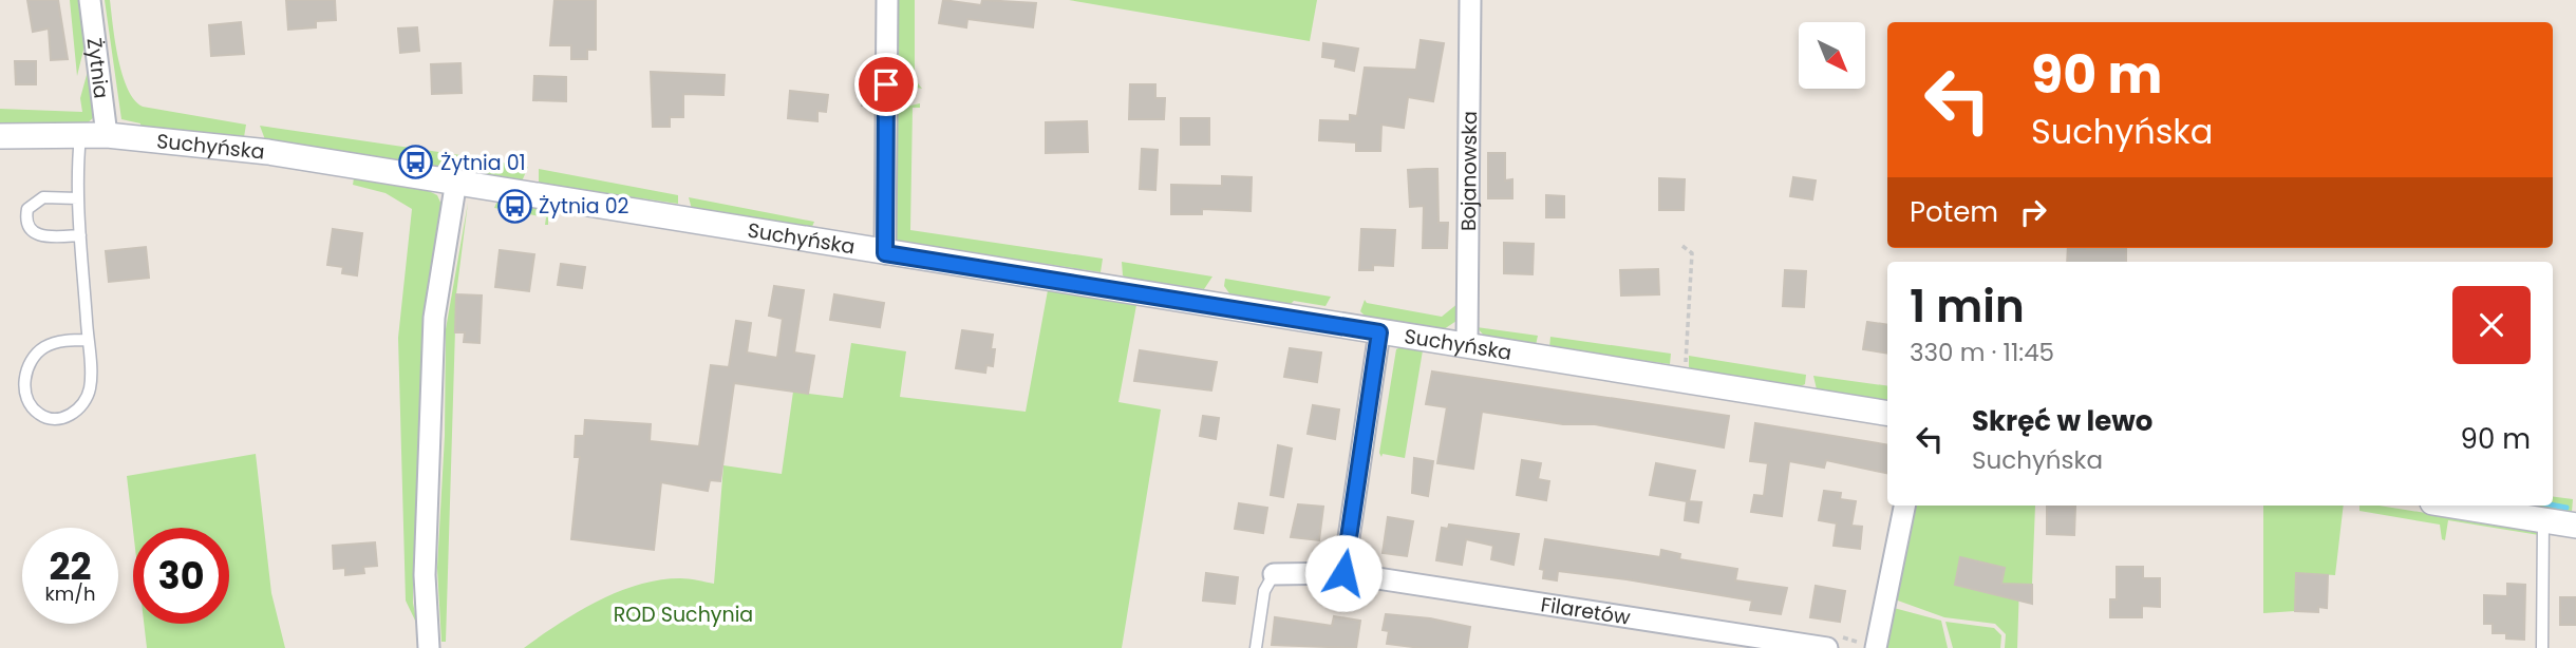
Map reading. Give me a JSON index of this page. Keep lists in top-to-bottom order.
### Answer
{
  "streets": {
    "street": [
      "Żytnia",
      "Suchyńska",
      "Bojanowska",
      "Filaretów"
    ]
  },
  "crossings": [
    ["Żytnia", "Suchyńska"],
    ["Suchyńska", "Bojanowska"]
  ],
  "parks": ["ROD Suchynia"],
  "places": {
    "bus stop": ["Żytnia 01", "Żytnia 02"]
  },
  "north": "bottom right",
  "page": {
    "turn": ["90 m", "Suchyńska"],
    "then": "Potem",
    "heading": ["1 min", "330 m · 11:45"],
    "list": [
      {
        "name": "Skręć w lewo",
        "note": "Suchyńska",
        "value": "90 m"
      }
    ],
    "speed": "22 km/h",
    "limit": "30"
  }
}
